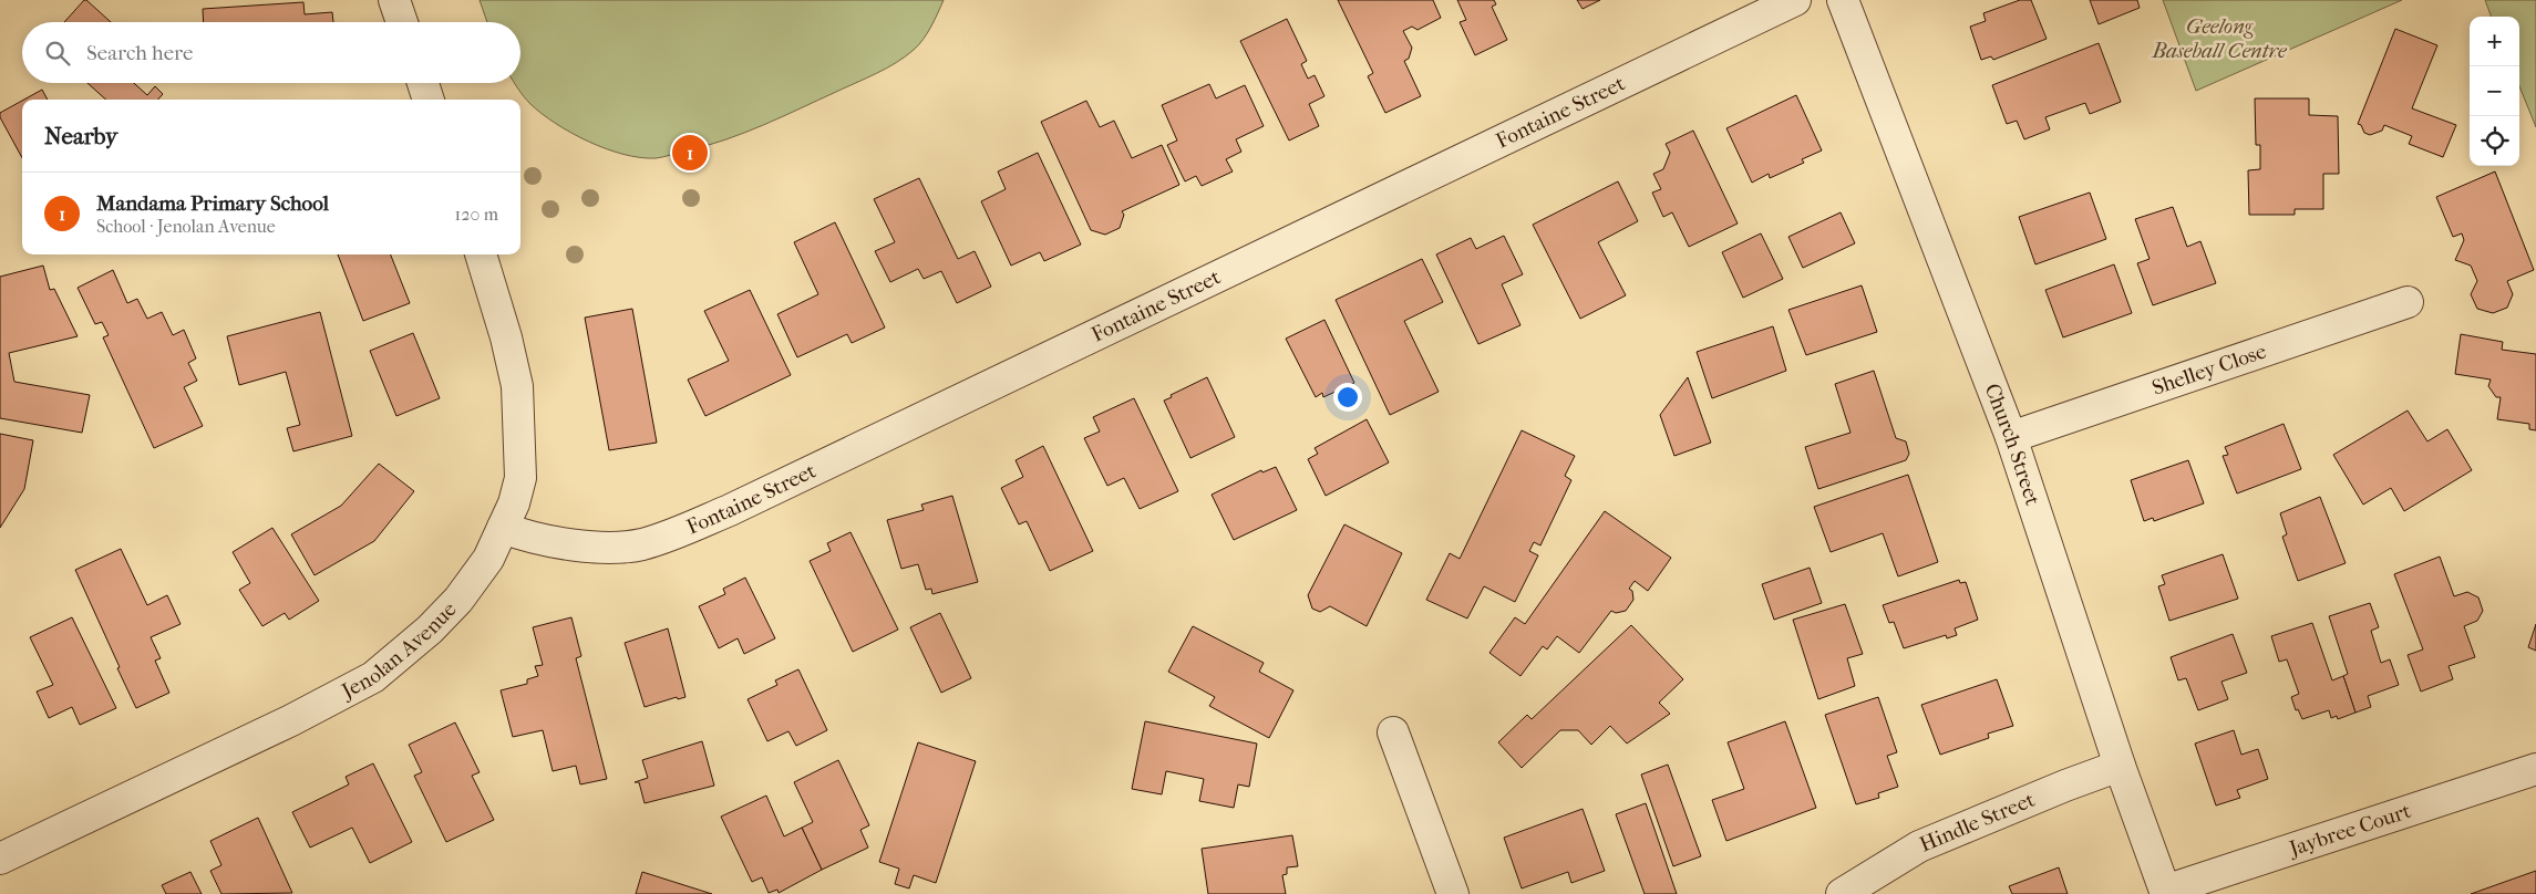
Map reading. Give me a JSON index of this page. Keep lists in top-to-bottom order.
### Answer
{
  "streets": {
    "street": [
      "Fontaine Street",
      "Shelley Close",
      "Church Street",
      "Jenolan Avenue",
      "Hindle Street",
      "Jaybree Court"
    ]
  },
  "crossings": [
    ["Fontaine Street", "Jenolan Avenue"],
    ["Shelley Close", "Church Street"],
    ["Church Street", "Hindle Street"],
    ["Church Street", "Jaybree Court"]
  ],
  "parks": ["Geelong Baseball Centre"],
  "page": {
    "map_buttons": ["+", "−"],
    "search": "Search here",
    "heading": "Nearby",
    "pins": "1",
    "list": [
      {
        "mark": "1",
        "name": "Mandama Primary School",
        "note": "School · Jenolan Avenue",
        "value": "120 m"
      }
    ]
  }
}
